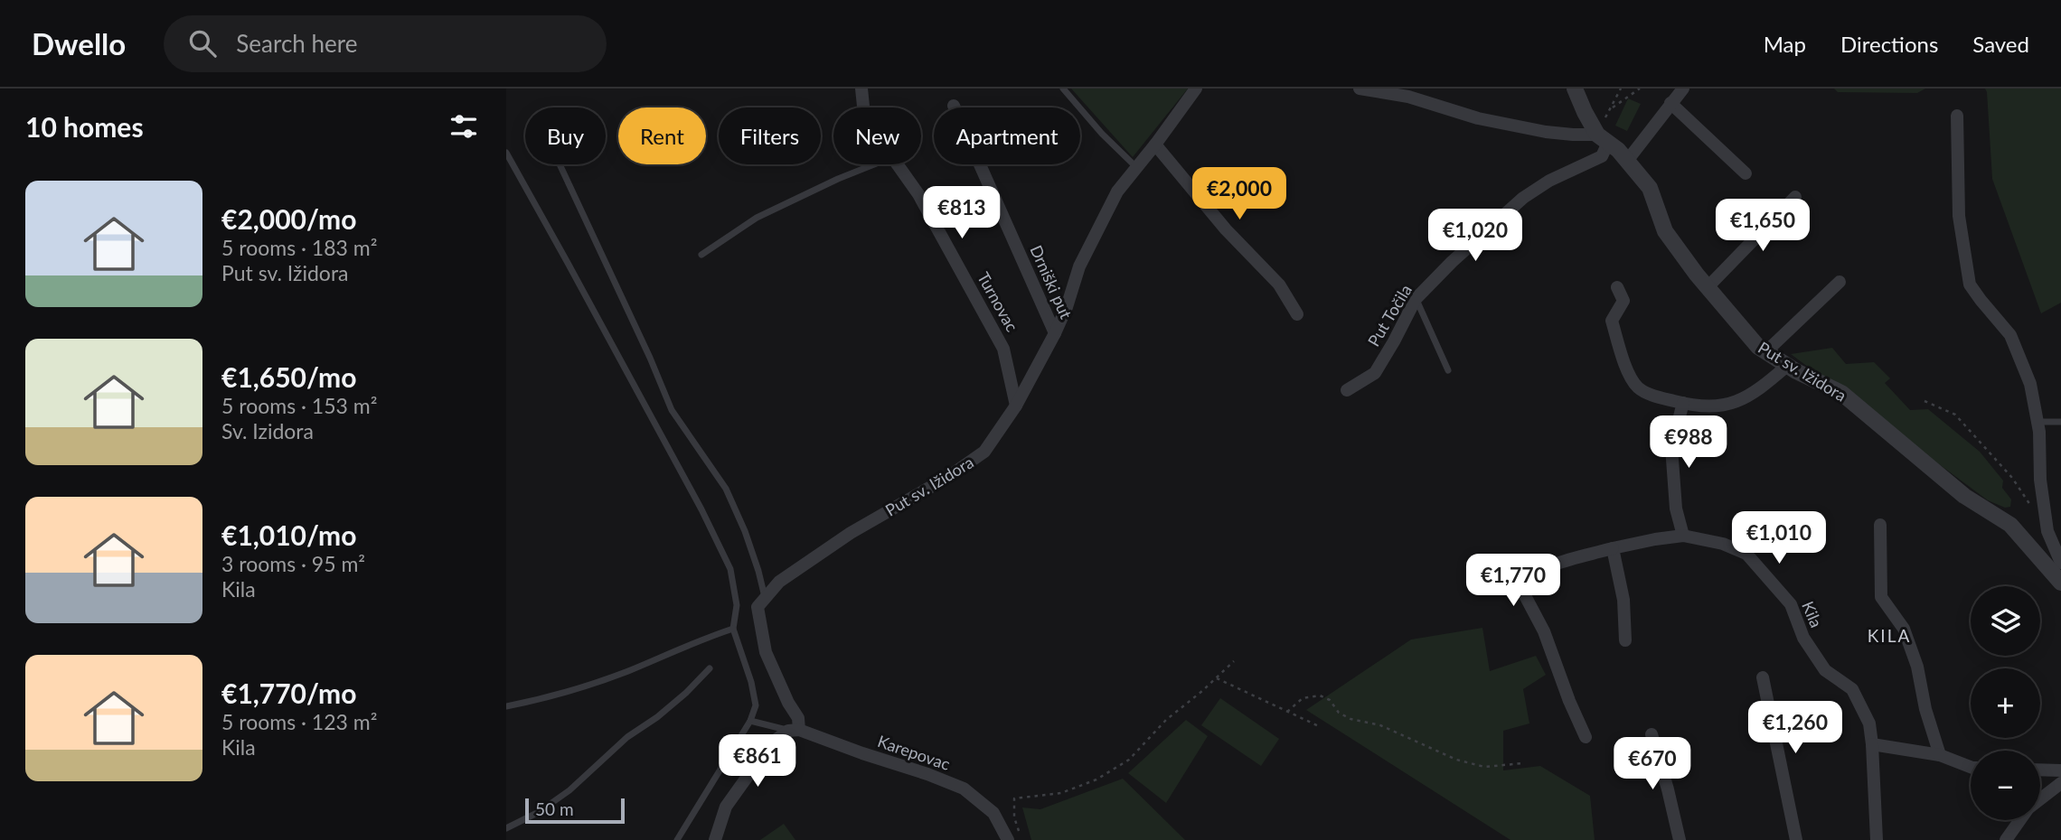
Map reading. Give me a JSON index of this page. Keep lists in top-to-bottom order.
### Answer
{
  "streets": {
    "street": [
      "Drniški put",
      "Turnovac",
      "Put Točila",
      "Put sv. Ižidora",
      "Kila",
      "Karepovac"
    ]
  },
  "crossings": [
    ["Drniški put", "Put sv. Ižidora"],
    ["Turnovac", "Put sv. Ižidora"],
    ["Put Točila", "Put sv. Ižidora"]
  ],
  "districts": ["KILA"],
  "scale_bar": "50 m",
  "page": {
    "header": "Dwello",
    "search": "Search here",
    "nav": ["Map", "Directions", "Saved"],
    "heading": "10 homes",
    "chip": [
      "Buy",
      "Rent",
      "Filters",
      "New",
      "Apartment"
    ],
    "list": [
      {
        "name": "€2,000/mo",
        "note": "5 rooms · 183 m² · Put sv. Ižidora"
      },
      {
        "name": "€1,650/mo",
        "note": "5 rooms · 153 m² · Sv. Izidora"
      },
      {
        "name": "€1,010/mo",
        "note": "3 rooms · 95 m² · Kila"
      },
      {
        "name": "€1,770/mo",
        "note": "5 rooms · 123 m² · Kila"
      }
    ],
    "price": [
      "€2,000",
      "€813",
      "€1,650",
      "€1,020",
      "€988",
      "€1,010",
      "€1,770",
      "€1,260",
      "€861",
      "€670"
    ],
    "map_buttons": ["+", "−"],
    "scale": "50 m"
  }
}
